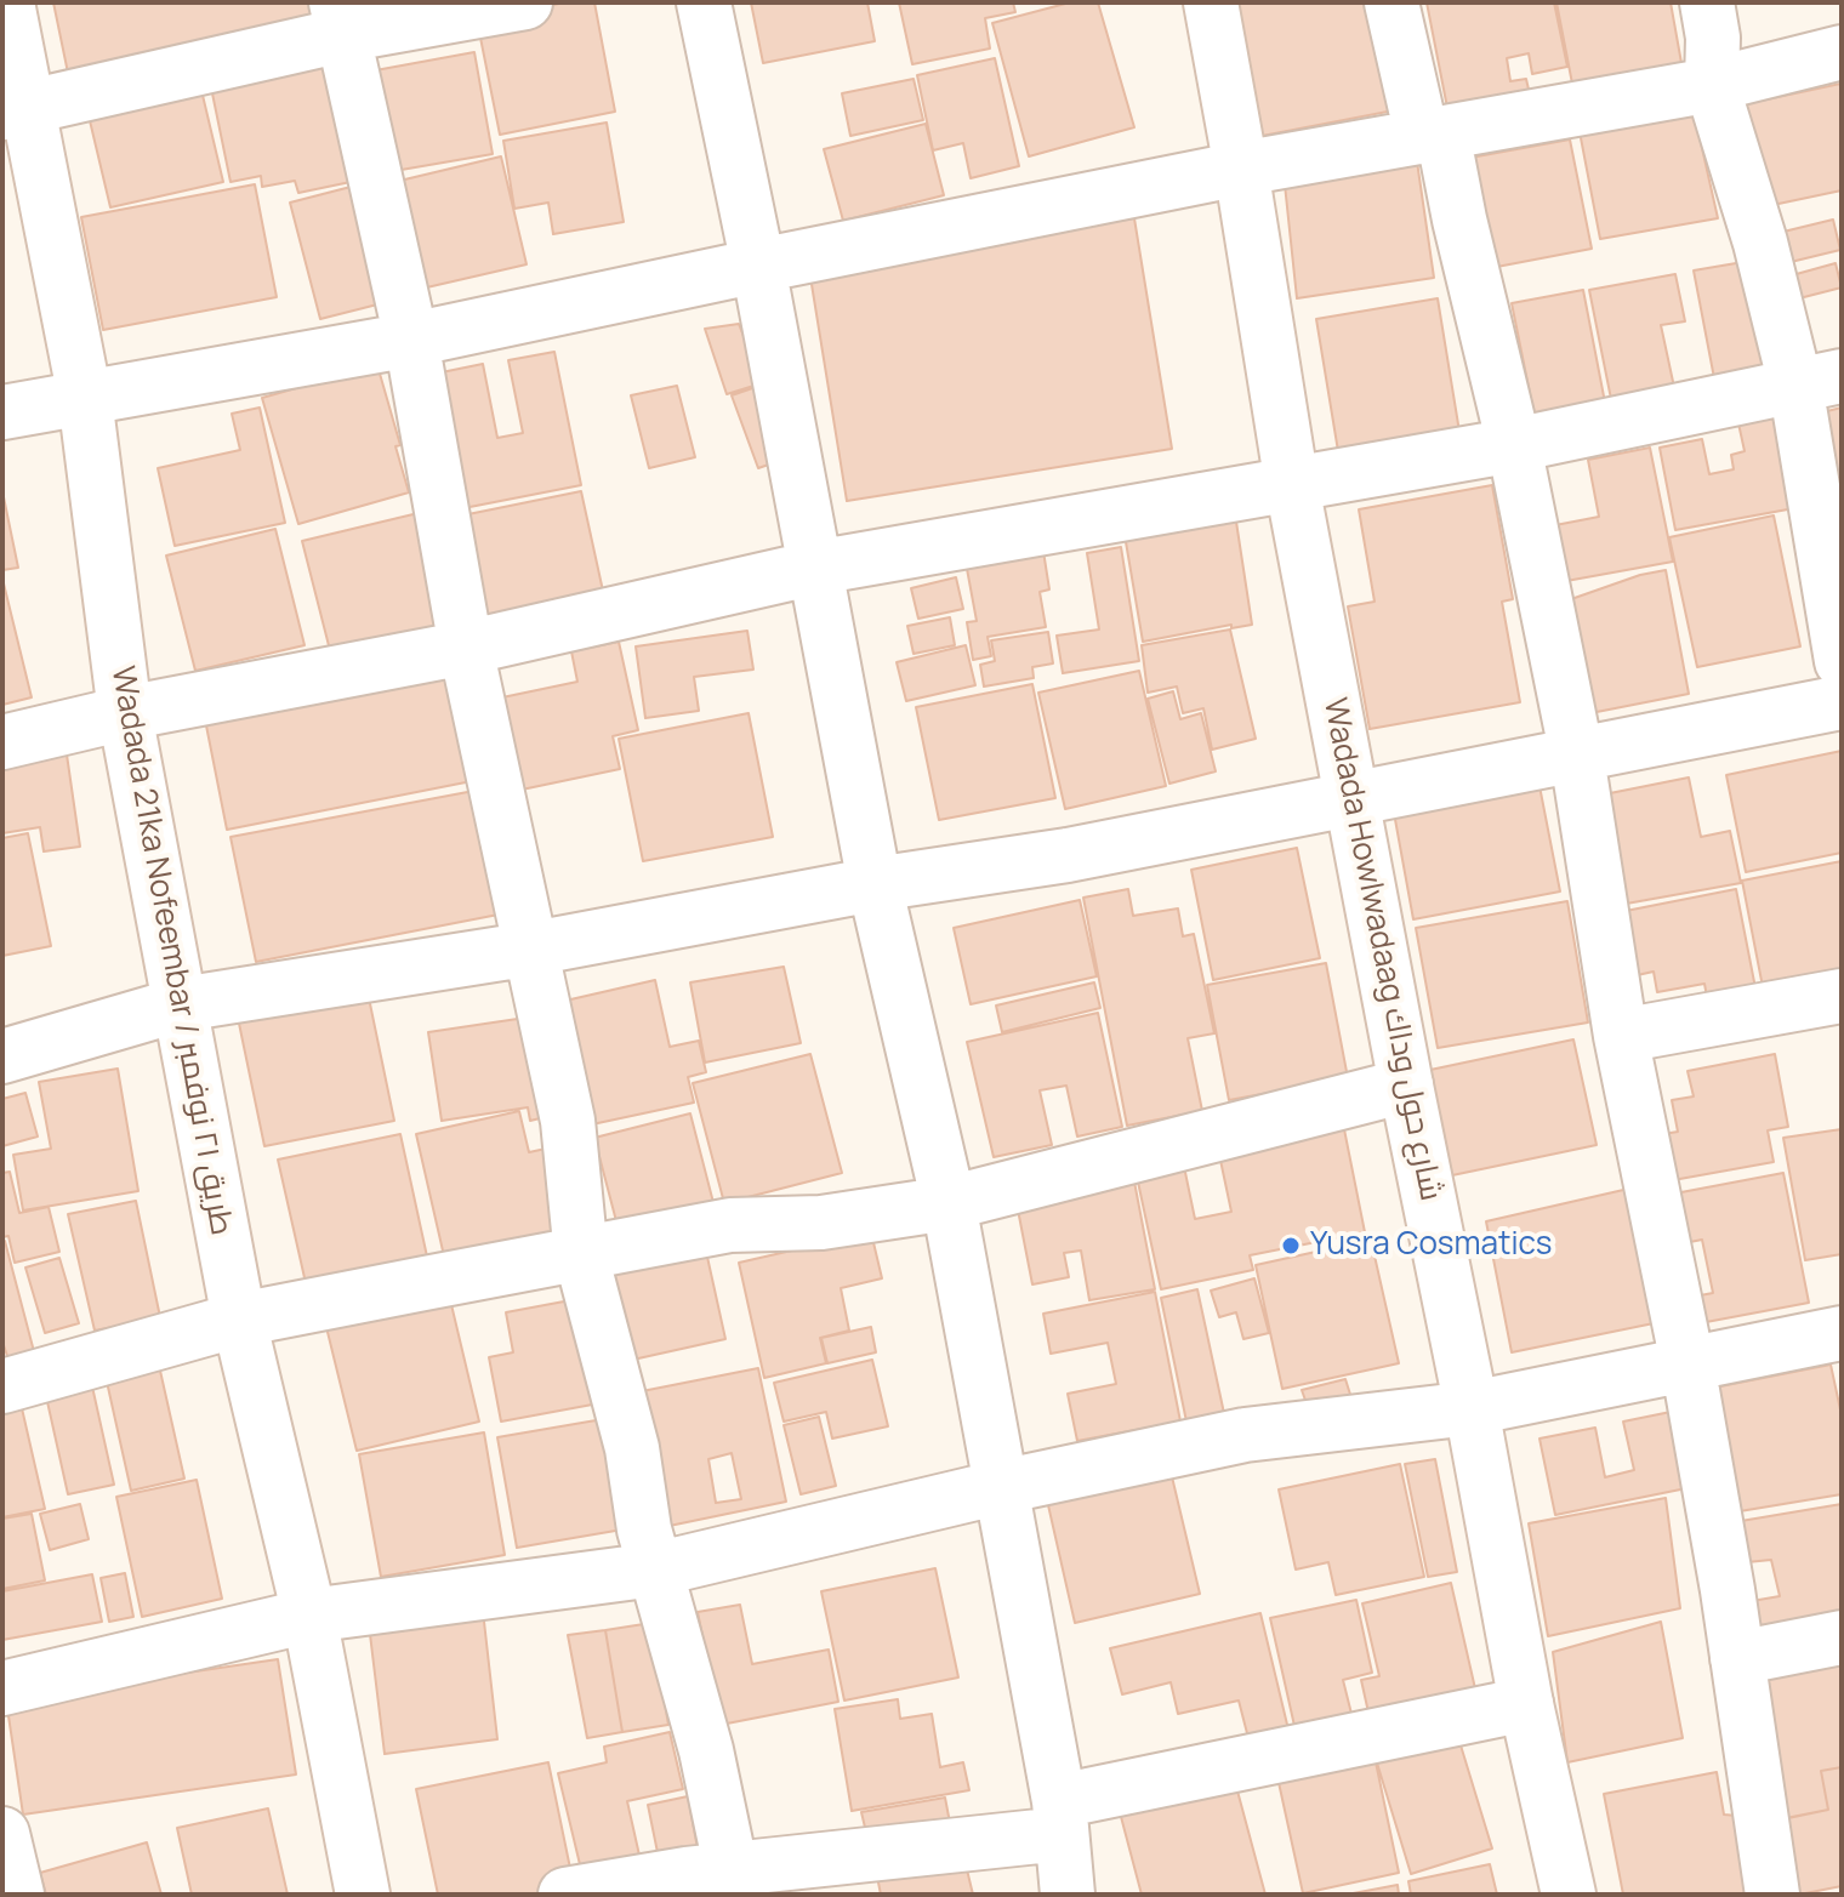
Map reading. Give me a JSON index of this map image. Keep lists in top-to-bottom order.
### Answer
{
  "streets": {
    "street": ["Wadada Howlwadaag شارع حول وداك", "Wadada 21ka Nofeembar / طريق ٢١ نوفمبر"]
  },
  "places": ["Yusra Cosmatics"]
}
